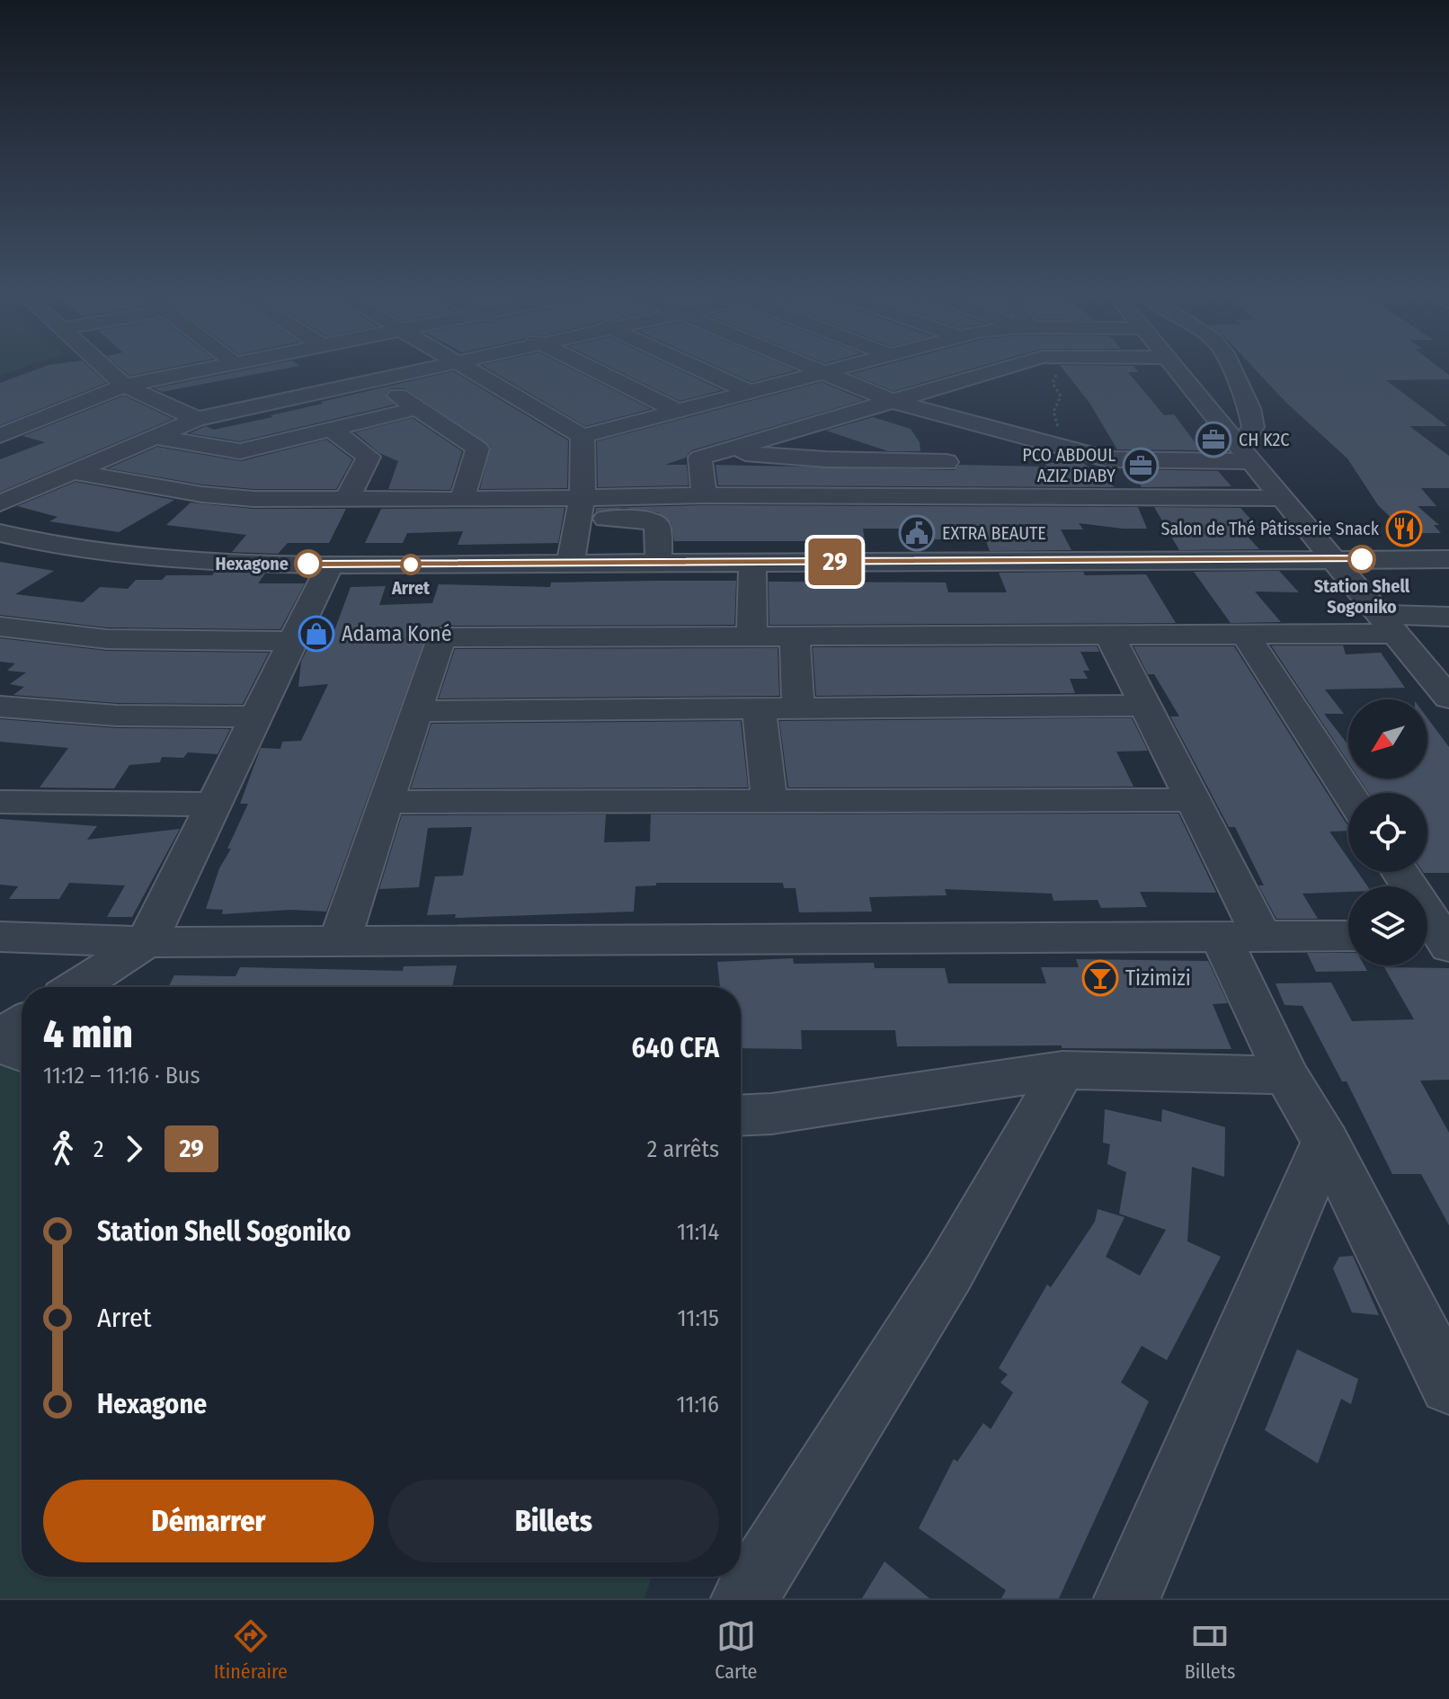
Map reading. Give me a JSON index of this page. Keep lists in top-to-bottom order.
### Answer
{
  "places": {
    "office": ["CH K2C", "PCO ABDOUL AZIZ DIABY"],
    "restaurant": ["Salon de Thé Pâtisserie Snack"],
    "public building": ["EXTRA BEAUTE"],
    "other": ["Station Shell Sogoniko", "Hexagone", "Arret"],
    "shop": ["Adama Koné"],
    "bar": ["Tizimizi"]
  },
  "lines": ["bus line 29"],
  "north": "bottom left",
  "page": {
    "on_map": "29",
    "heading": ["4 min", "11:12 – 11:16 · Bus", "640 CFA"],
    "legs": ["2", "29", "2 arrêts"],
    "list": [
      {
        "name": "Station Shell Sogoniko",
        "value": "11:14"
      },
      {
        "name": "Arret",
        "value": "11:15"
      },
      {
        "name": "Hexagone",
        "value": "11:16"
      }
    ],
    "buttons": ["Démarrer", "Billets"],
    "tabs": ["Itinéraire", "Carte", "Billets"]
  }
}
